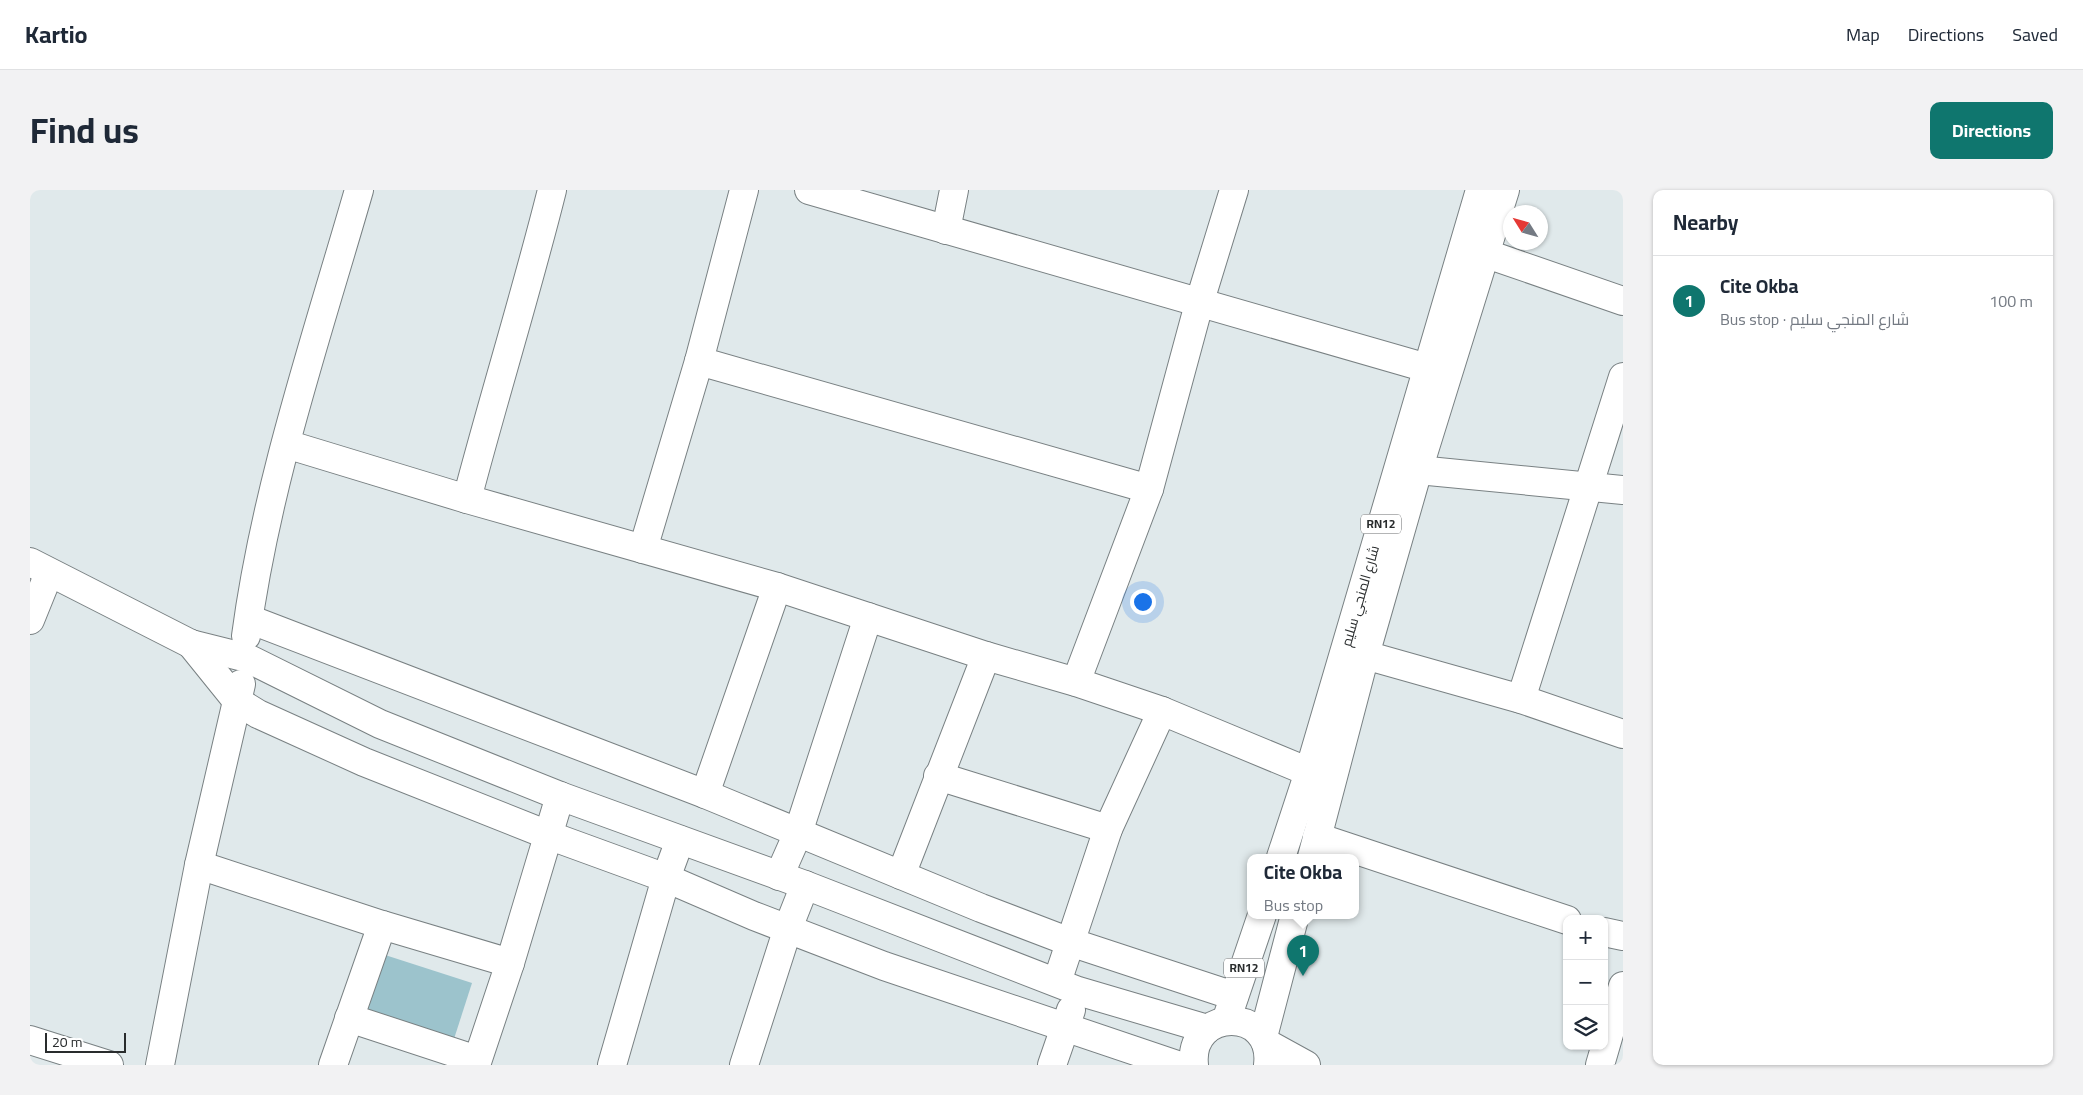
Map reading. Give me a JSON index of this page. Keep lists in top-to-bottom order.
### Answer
{
  "streets": {
    "street": ["RN12", "شارع المنجي سليم"]
  },
  "scale_bar": "20 m",
  "north": "top left",
  "page": {
    "header": "Kartio",
    "nav": ["Map", "Directions", "Saved"],
    "title": "Find us",
    "buttons": "Directions",
    "heading": "Nearby",
    "list": [
      {
        "mark": "1",
        "name": "Cite Okba",
        "note": "Bus stop · شارع المنجي سليم",
        "value": "100 m"
      }
    ],
    "popup": ["Cite Okba", "Bus stop"],
    "map_buttons": ["+", "−"],
    "pins": "1",
    "scale": "20 m"
  }
}
